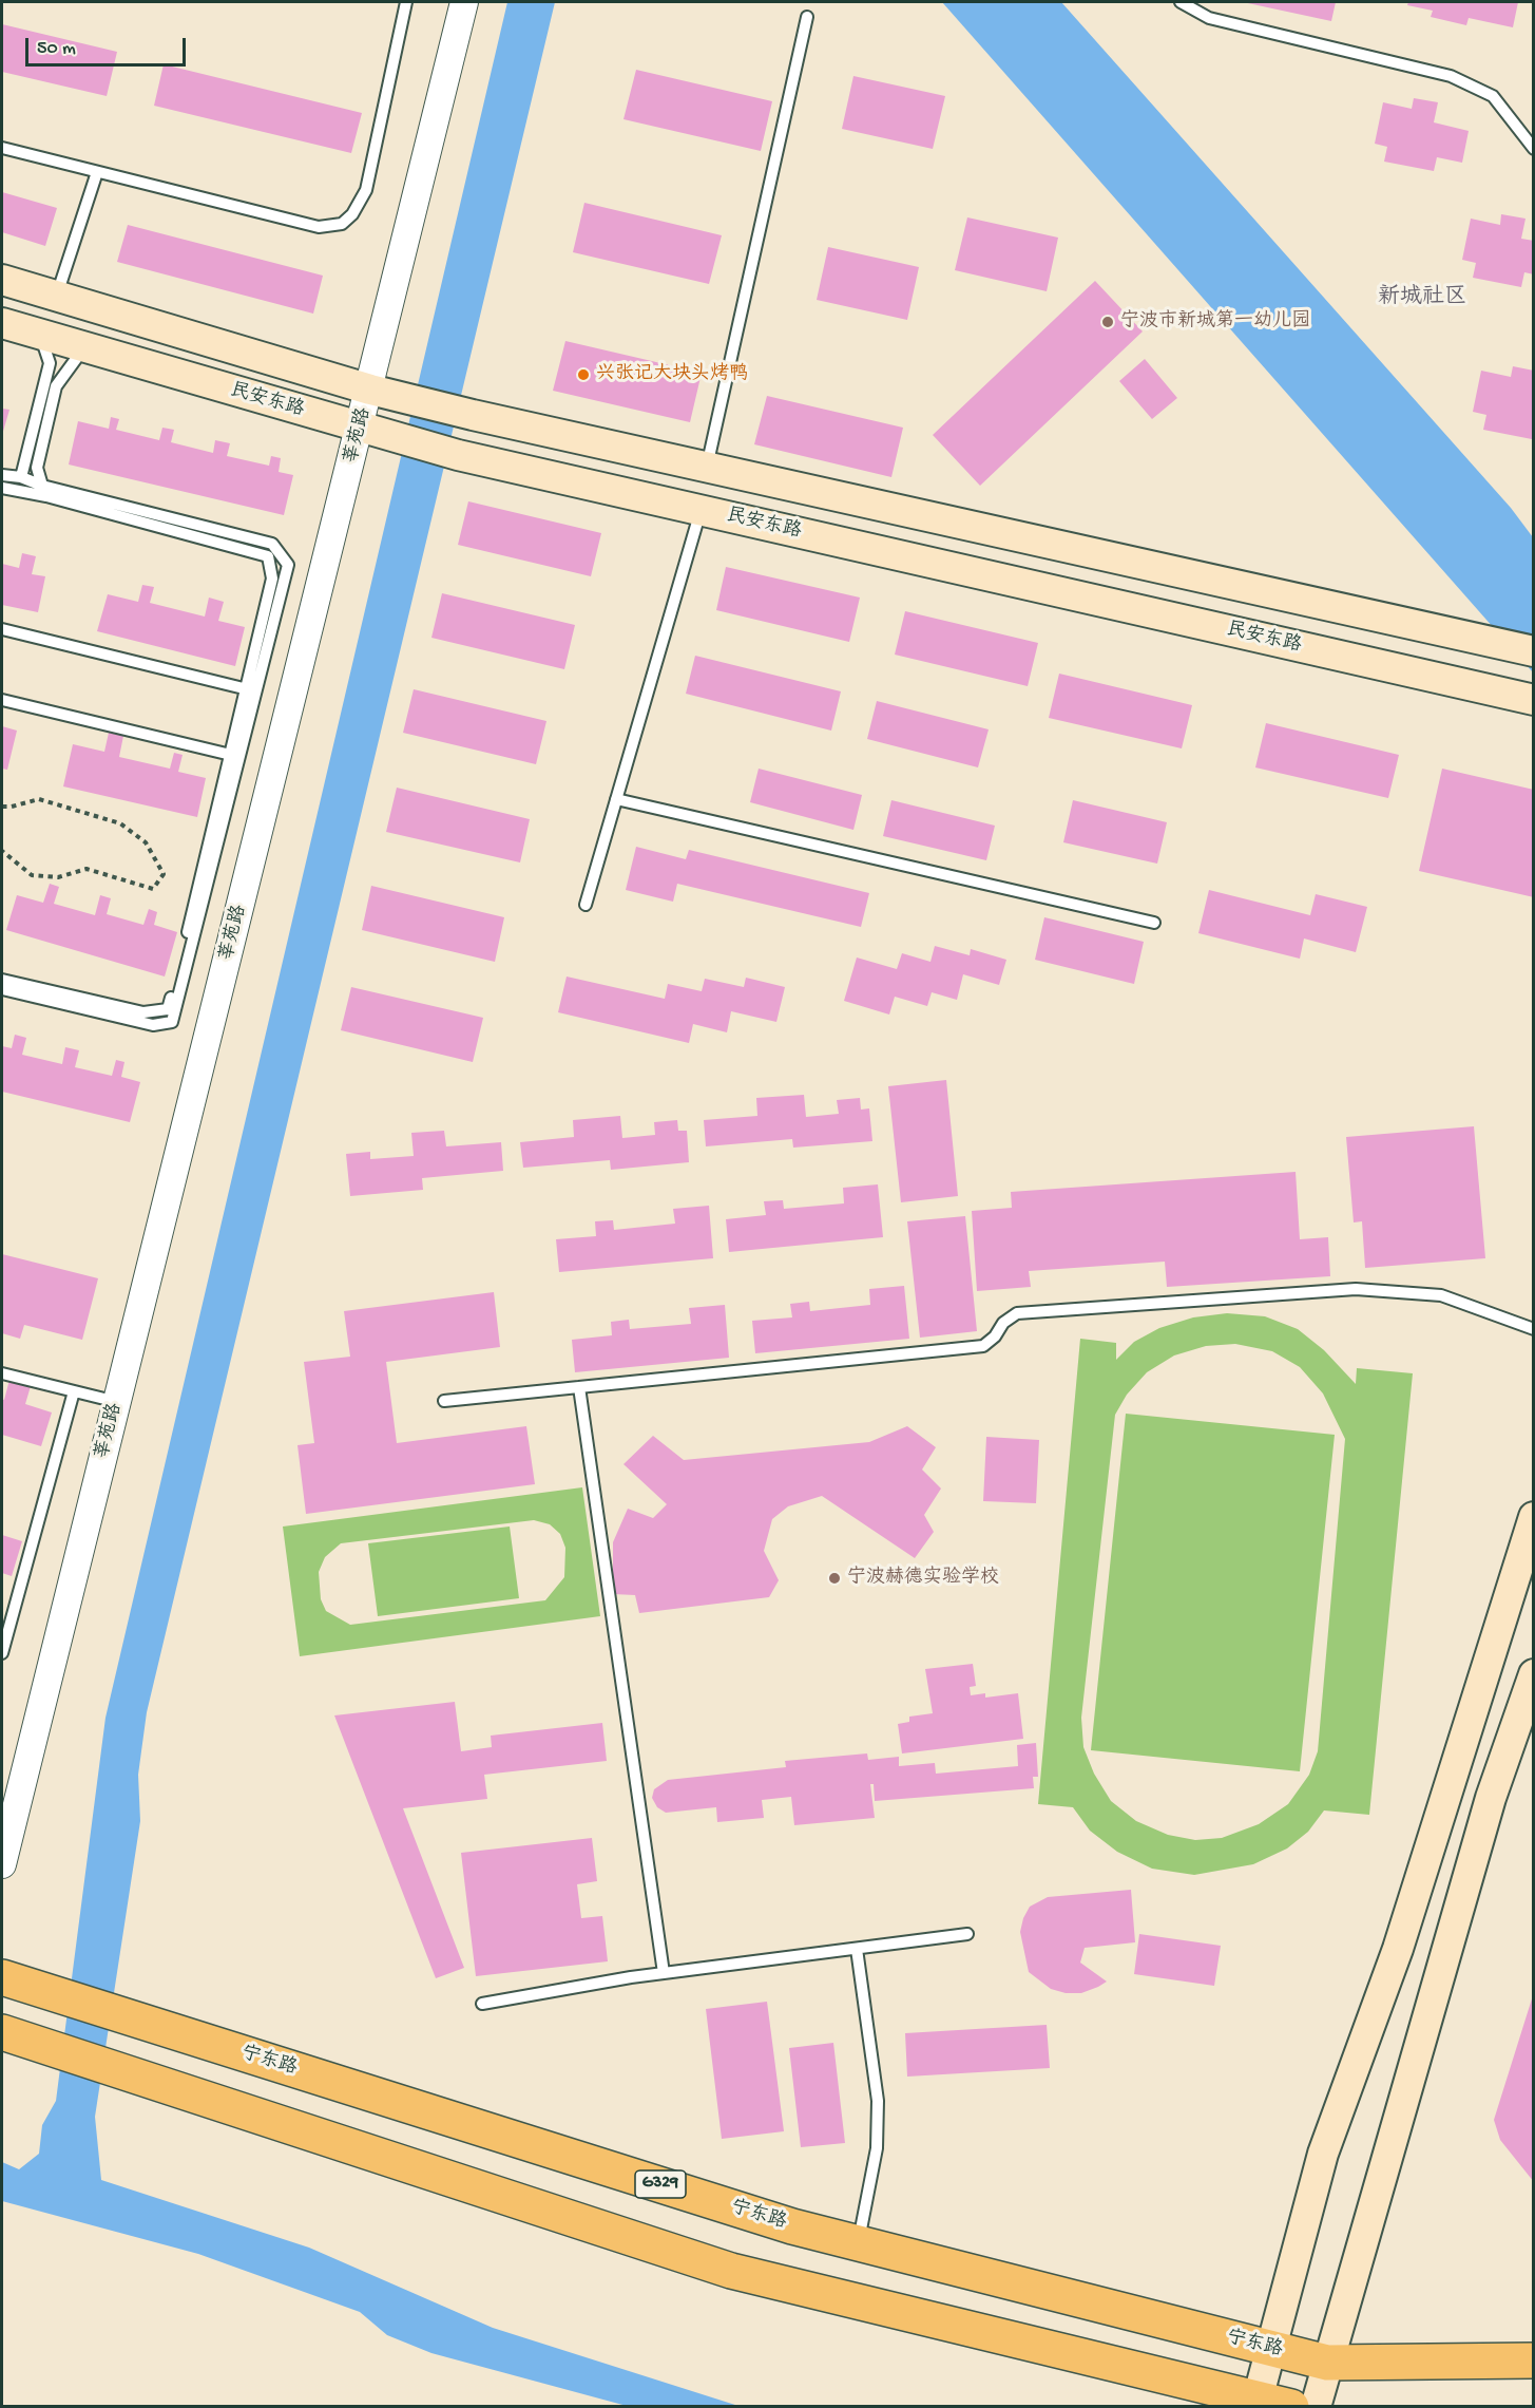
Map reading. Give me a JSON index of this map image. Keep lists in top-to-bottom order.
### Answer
{
  "streets": {
    "main road": ["民安东路", "宁东路", "G329"],
    "street": ["莘苑路"]
  },
  "crossings": [
    ["民安东路", "莘苑路"]
  ],
  "districts": ["新城社区"],
  "places": ["宁波市新城第一幼儿园", "兴张记大块头烤鸭", "宁波赫德实验学校"],
  "scale_bar": "50 m"
}
